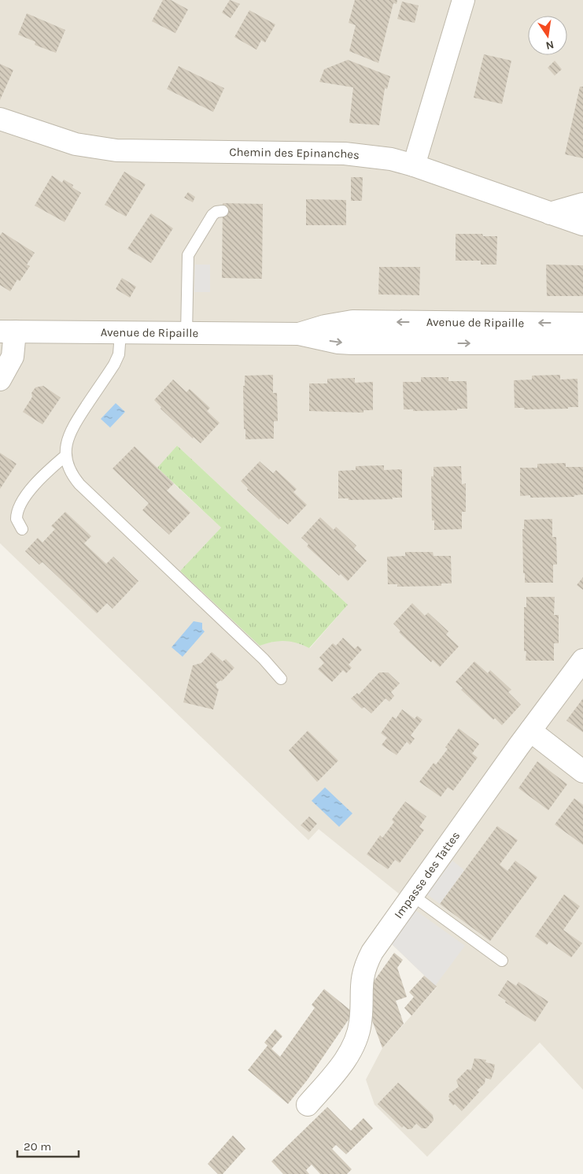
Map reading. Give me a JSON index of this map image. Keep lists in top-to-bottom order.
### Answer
{
  "streets": {
    "street": ["Chemin des Epinanches", "Avenue de Ripaille", "Impasse des Tattes"]
  },
  "scale_bar": "20 m",
  "north": "bottom"
}
